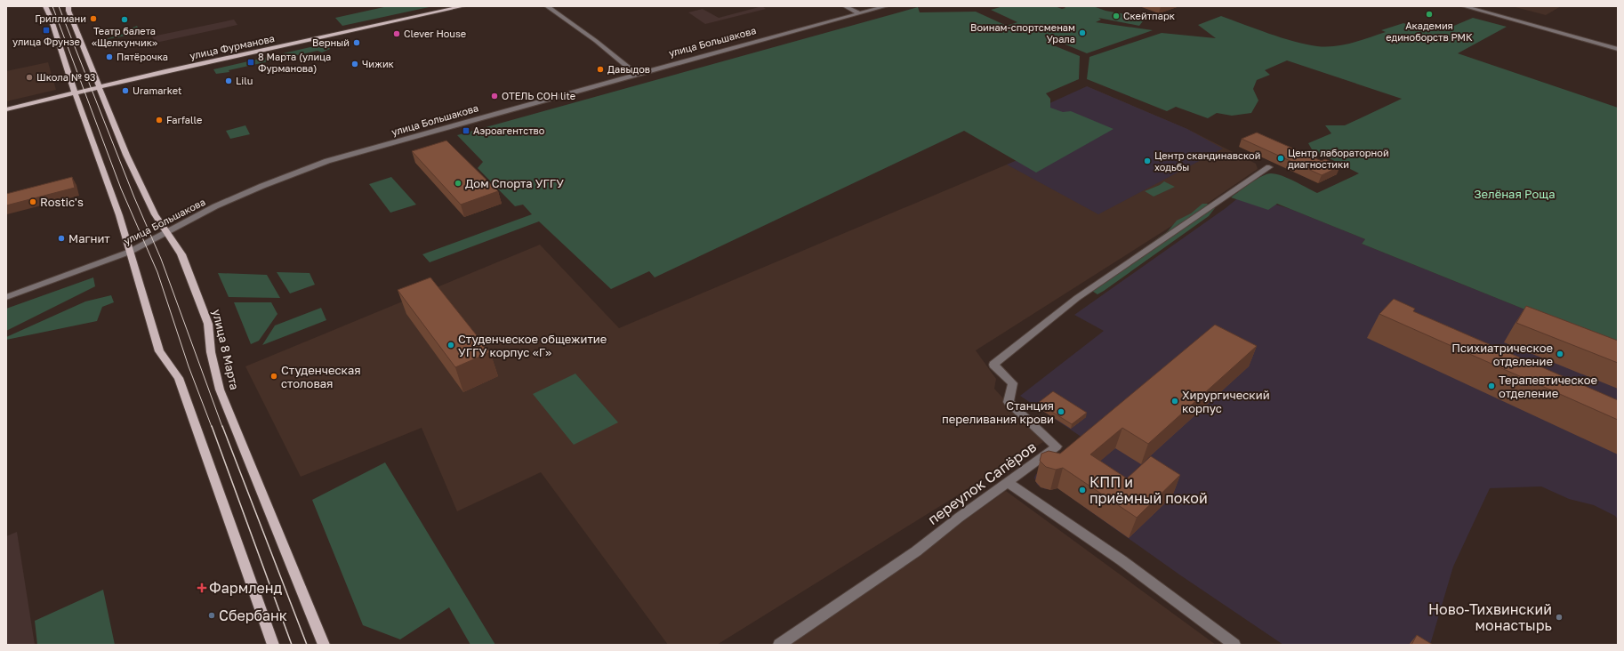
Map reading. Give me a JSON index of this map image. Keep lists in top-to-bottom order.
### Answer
{
  "streets": {
    "main road": ["улица Фурманова", "улица 8 Марта"],
    "street": ["улица Большакова", "переулок Сапёров"]
  },
  "crossings": [
    ["улица Большакова", "улица 8 Марта"],
    ["улица Фурманова", "улица 8 Марта"]
  ],
  "parks": ["Зелёная Роща"],
  "places": {
    "other": [
      "Академия единоборств РМК",
      "Скейтпарк",
      "Гриллиани",
      "Театр балета «Щелкунчик»",
      "Воинам-спортсменам Урала",
      "Clever House",
      "Верный",
      "Пятёрочка",
      "Чижик",
      "Давыдов",
      "Школа № 93",
      "Lilu",
      "Uramarket",
      "ОТЕЛЬ СОН lite",
      "Farfalle",
      "Центр лабораторной диагностики",
      "Центр скандинавской ходьбы",
      "Дом Спорта УГГУ",
      "Rostic's",
      "Магнит",
      "Студенческое общежитие УГГУ корпус «Г»",
      "Психиатрическое отделение",
      "Студенческая столовая",
      "Терапевтическое отделение",
      "Хирургический корпус",
      "Станция переливания крови",
      "КПП и приёмный покой",
      "Сбербанк",
      "Ново-Тихвинский монастырь"
    ],
    "transit": ["улица Фрунзе", "8 Марта (улица Фурманова)", "Аэроагентство"],
    "health": ["Фармленд"]
  }
}
